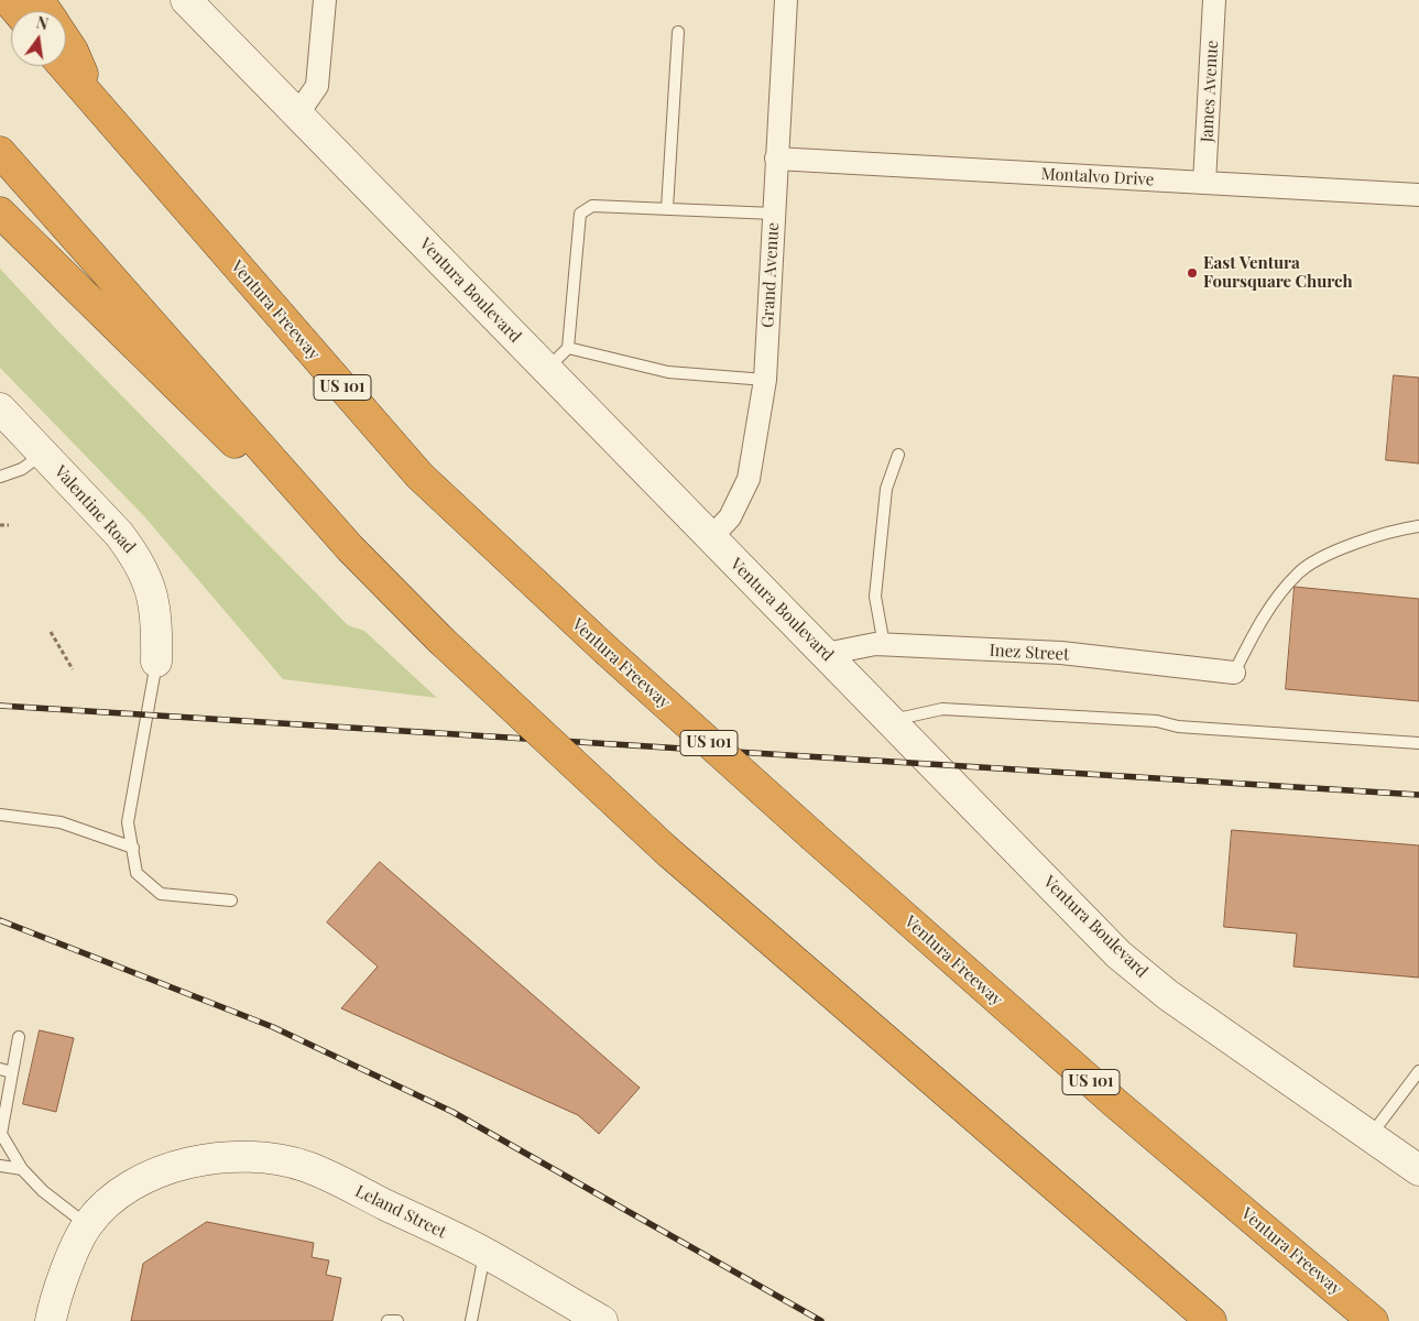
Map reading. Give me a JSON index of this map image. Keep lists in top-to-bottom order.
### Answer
{
  "streets": {
    "highway": ["Ventura Freeway", "US 101"],
    "street": [
      "James Avenue",
      "Montalvo Drive",
      "Grand Avenue",
      "Ventura Boulevard",
      "Valentine Road",
      "Inez Street",
      "Leland Street"
    ]
  },
  "crossings": [
    ["James Avenue", "Montalvo Drive"],
    ["Montalvo Drive", "Grand Avenue"],
    ["Grand Avenue", "Ventura Boulevard"],
    ["Ventura Boulevard", "Inez Street"]
  ],
  "places": ["East Ventura Foursquare Church"],
  "north": "top"
}
